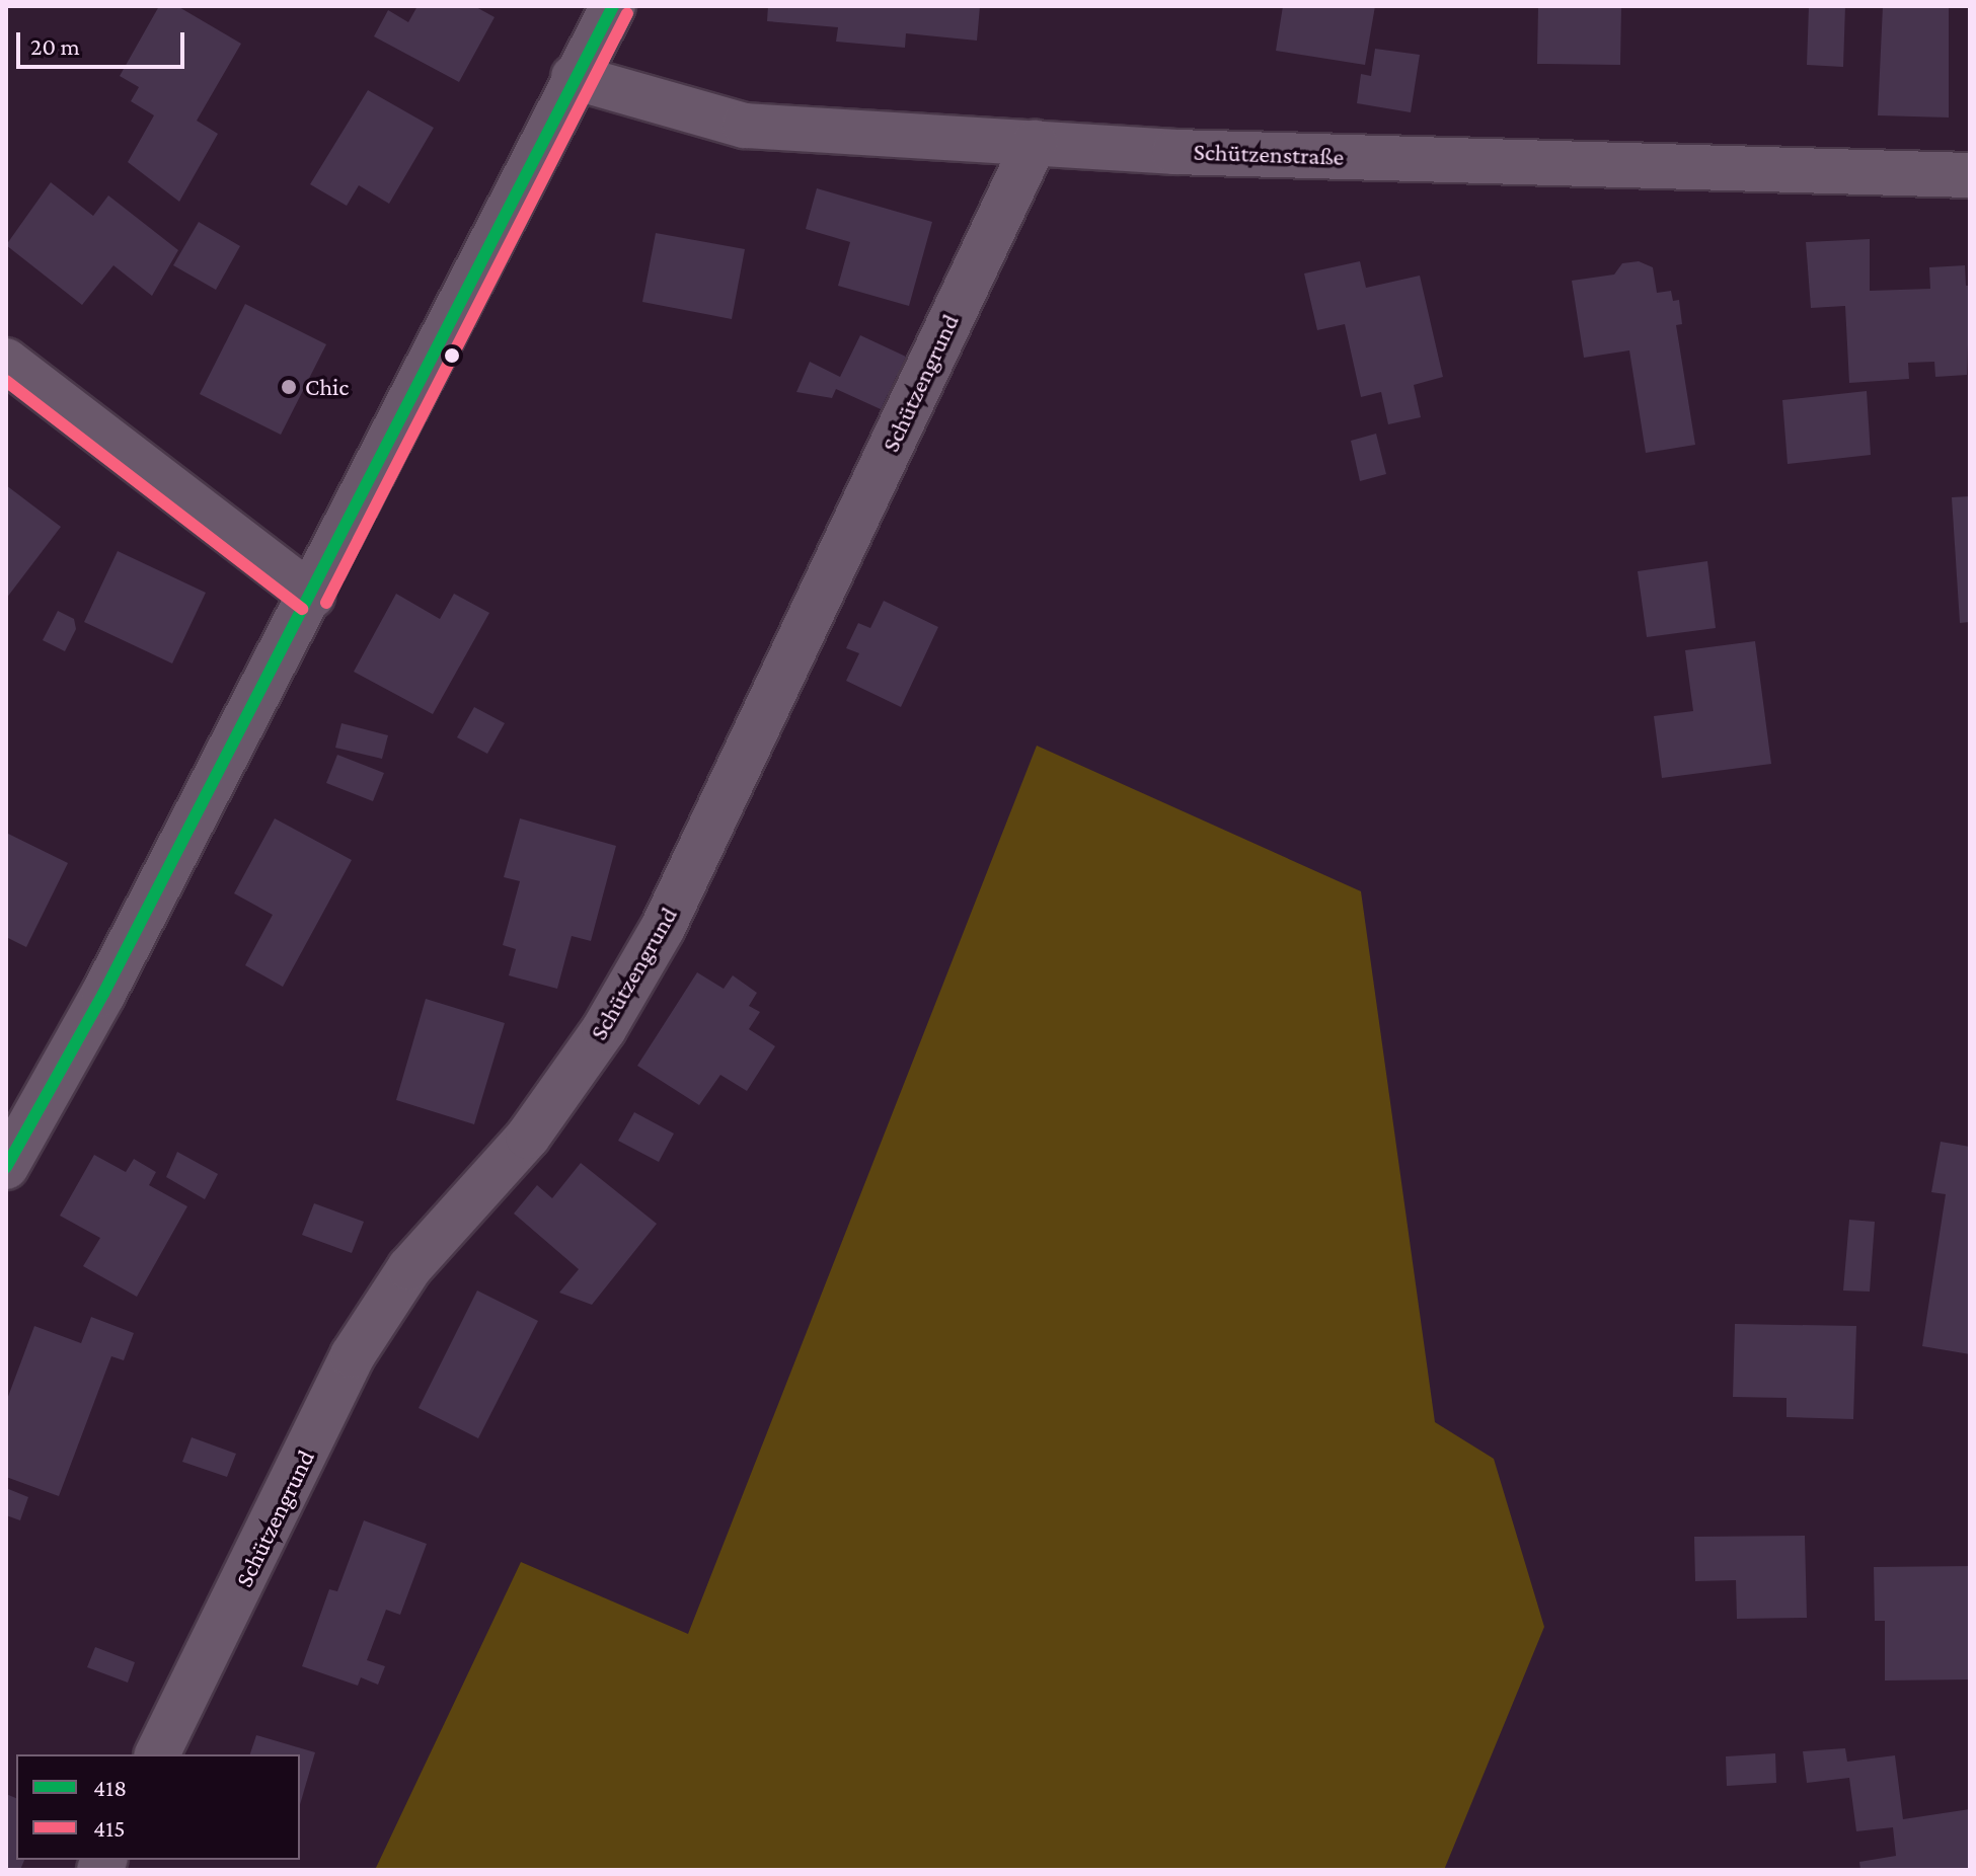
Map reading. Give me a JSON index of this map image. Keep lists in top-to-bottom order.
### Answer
{
  "streets": {
    "street": ["Schützenstraße", "Schützengrund"]
  },
  "crossings": [
    ["Schützenstraße", "Schützengrund"]
  ],
  "places": ["Chic"],
  "lines": ["transit line 418", "transit line 415"],
  "legend": ["418", "415"],
  "scale_bar": "20 m"
}
